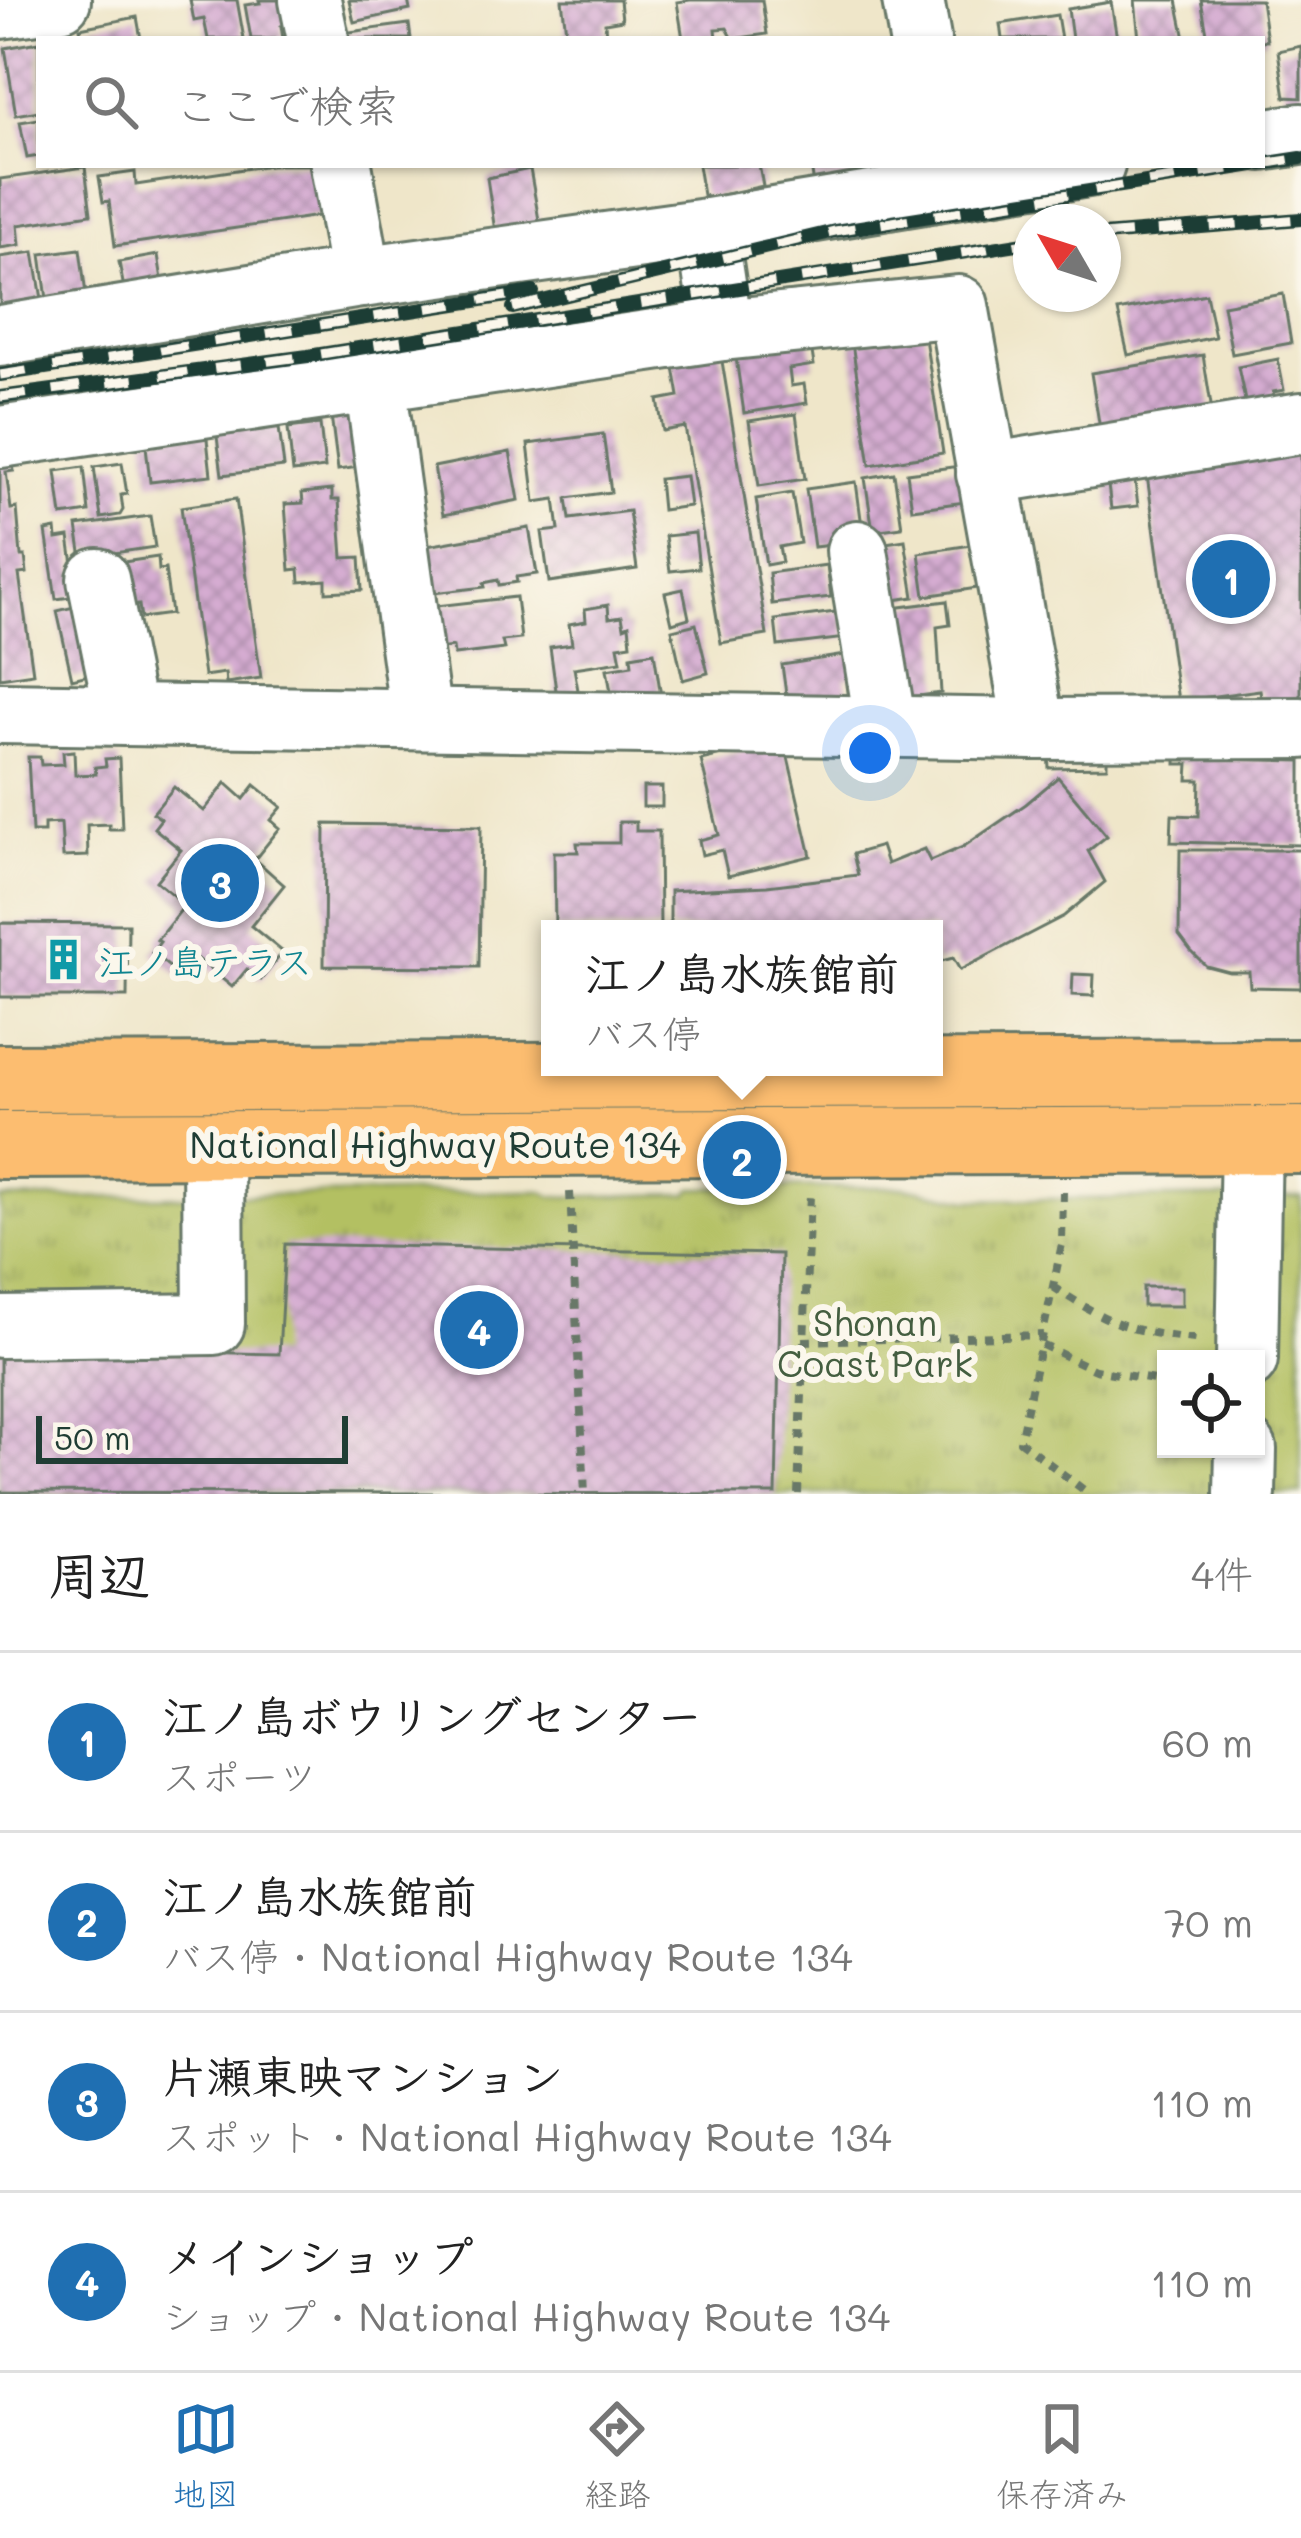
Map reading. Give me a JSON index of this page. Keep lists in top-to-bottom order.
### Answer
{
  "streets": {
    "highway": ["National Highway Route 134"]
  },
  "parks": ["Shonan Coast Park"],
  "places": {
    "building": ["江ノ島テラス"]
  },
  "scale_bar": "50 m",
  "north": "top left",
  "page": {
    "search": "ここで検索",
    "pins": [
      "1",
      "3",
      "2",
      "4"
    ],
    "popup": ["江ノ島水族館前", "バス停"],
    "scale": "50 m",
    "heading": ["周辺", "4件"],
    "list": [
      {
        "mark": "1",
        "name": "江ノ島ボウリングセンター",
        "note": "スポーツ",
        "value": "60 m"
      },
      {
        "mark": "2",
        "name": "江ノ島水族館前",
        "note": "バス停 · National Highway Route 134",
        "value": "70 m"
      },
      {
        "mark": "3",
        "name": "片瀬東映マンション",
        "note": "スポット · National Highway Route 134",
        "value": "110 m"
      },
      {
        "mark": "4",
        "name": "メインショップ",
        "note": "ショップ · National Highway Route 134",
        "value": "110 m"
      }
    ],
    "nav": ["地図", "経路", "保存済み"]
  }
}
